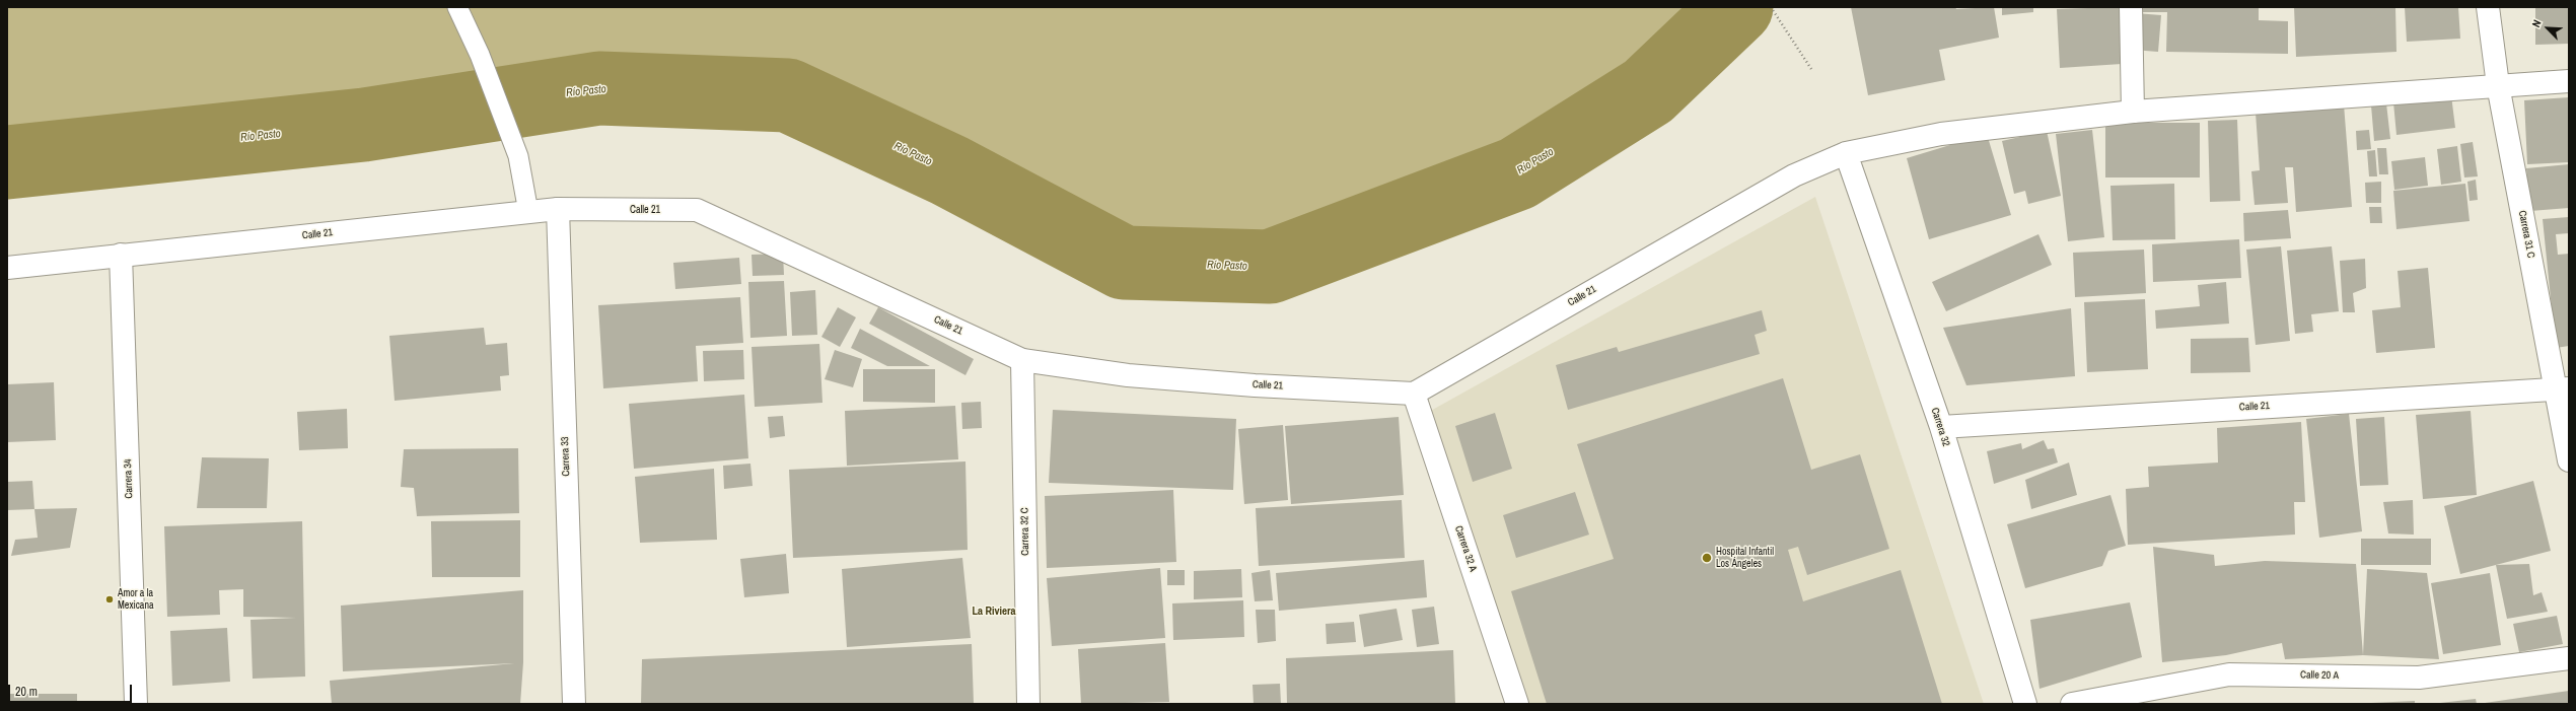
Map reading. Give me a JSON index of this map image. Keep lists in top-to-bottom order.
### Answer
{
  "streets": {
    "street": [
      "Calle 21",
      "Carrera 31 C",
      "Carrera 32",
      "Carrera 33",
      "Carrera 34",
      "Carrera 32 C",
      "Carrera 32 A",
      "Calle 20 A"
    ]
  },
  "crossings": [
    ["Calle 21", "Carrera 31 C"],
    ["Calle 21", "Carrera 32"],
    ["Calle 21", "Carrera 33"],
    ["Calle 21", "Carrera 34"],
    ["Calle 21", "Carrera 32 C"],
    ["Calle 21", "Carrera 32 A"]
  ],
  "districts": ["La Riviera"],
  "water": ["Río Pasto"],
  "places": ["Hospital Infantil Los Ángeles", "Amor a la Mexicana"],
  "scale_bar": "20 m",
  "north": "top left"
}
